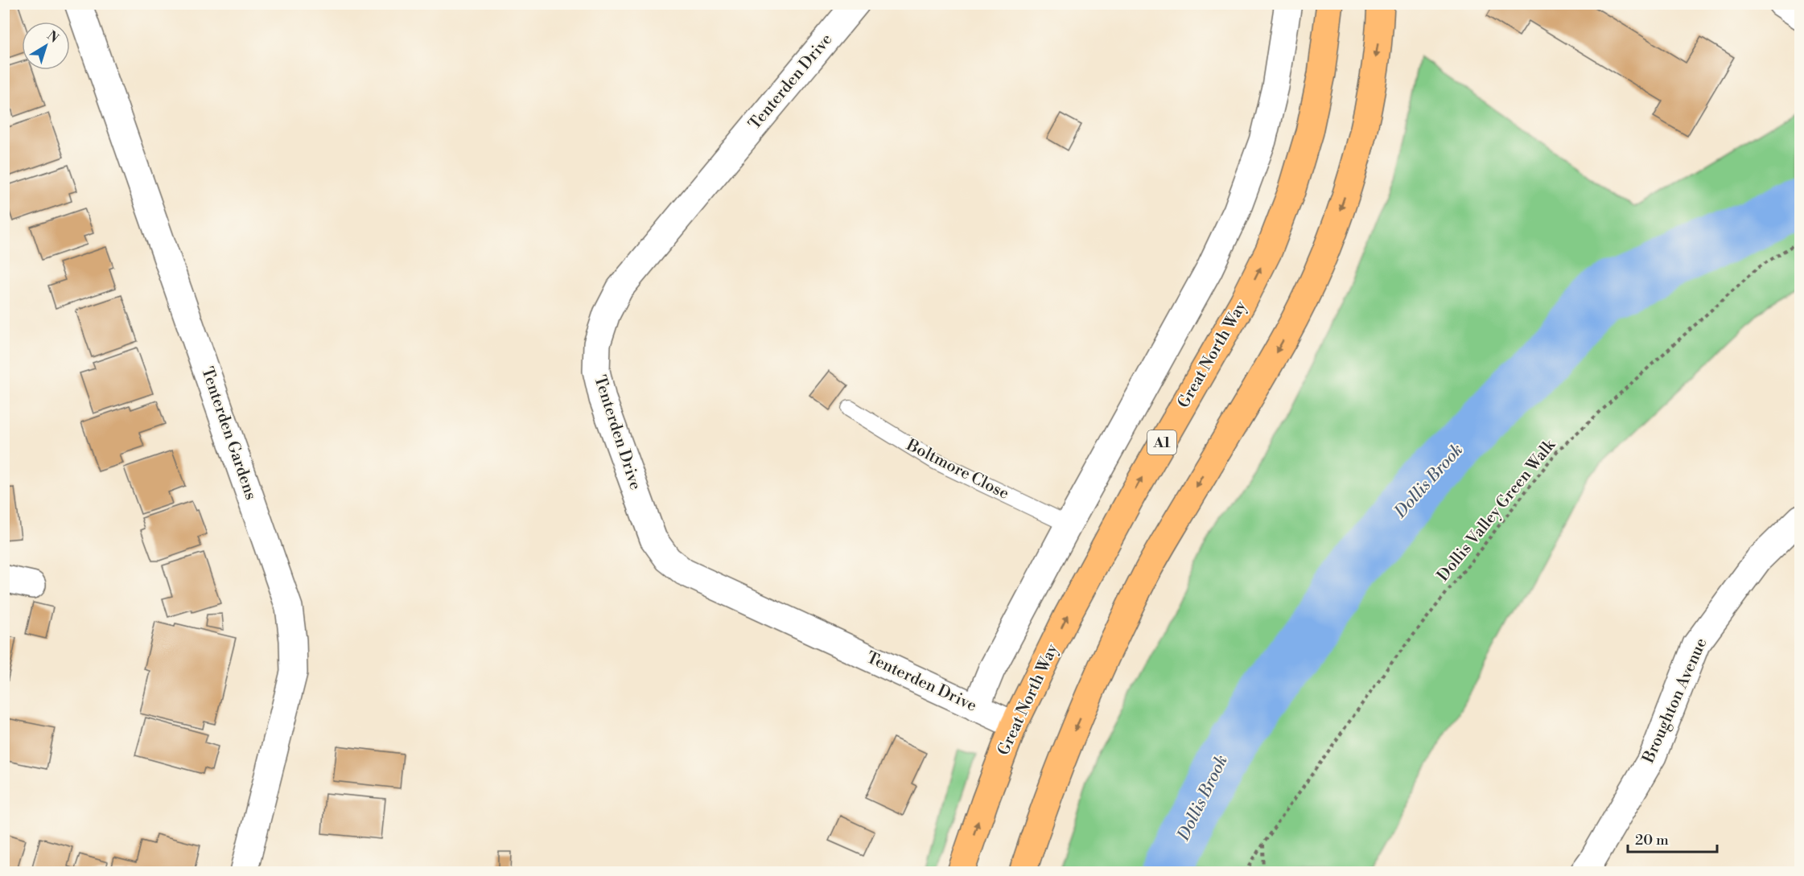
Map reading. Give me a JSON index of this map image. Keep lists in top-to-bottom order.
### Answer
{
  "streets": {
    "highway": ["Great North Way", "A1"],
    "street": ["Tenterden Drive", "Tenterden Gardens", "Broughton Avenue"],
    "lane": ["Boltmore Close"],
    "path": ["Dollis Valley Green Walk"]
  },
  "crossings": [
    ["Tenterden Drive", "Great North Way"]
  ],
  "water": ["Dollis Brook"],
  "scale_bar": "20 m",
  "north": "top right"
}
